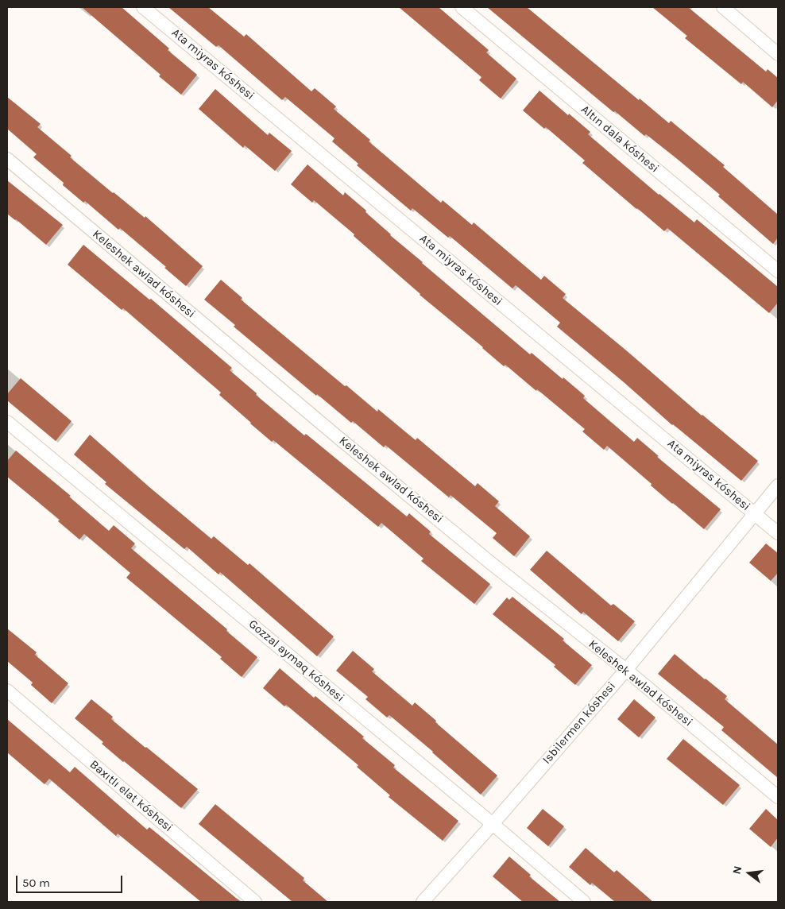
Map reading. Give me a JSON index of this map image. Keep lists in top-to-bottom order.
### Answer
{
  "streets": {
    "street": [
      "Ata miyras kóshesi",
      "Altın dala kóshesi",
      "Keleshek awlad kóshesi",
      "Gozzal aymaq kóshesi",
      "Isbilermen kóshesi",
      "Baxıtlı elat kóshesi"
    ]
  },
  "crossings": [
    ["Ata miyras kóshesi", "Isbilermen kóshesi"],
    ["Keleshek awlad kóshesi", "Isbilermen kóshesi"],
    ["Gozzal aymaq kóshesi", "Isbilermen kóshesi"]
  ],
  "scale_bar": "50 m",
  "north": "left"
}
